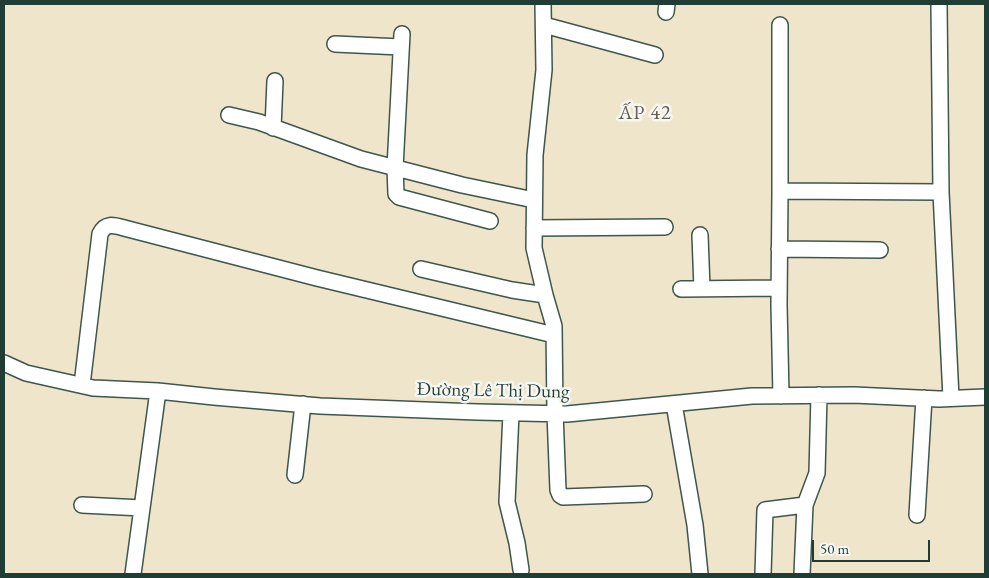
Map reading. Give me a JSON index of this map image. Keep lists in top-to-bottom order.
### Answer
{
  "streets": {
    "street": ["Đường Lê Thị Dung"]
  },
  "districts": ["ẤP 42"],
  "scale_bar": "50 m"
}
